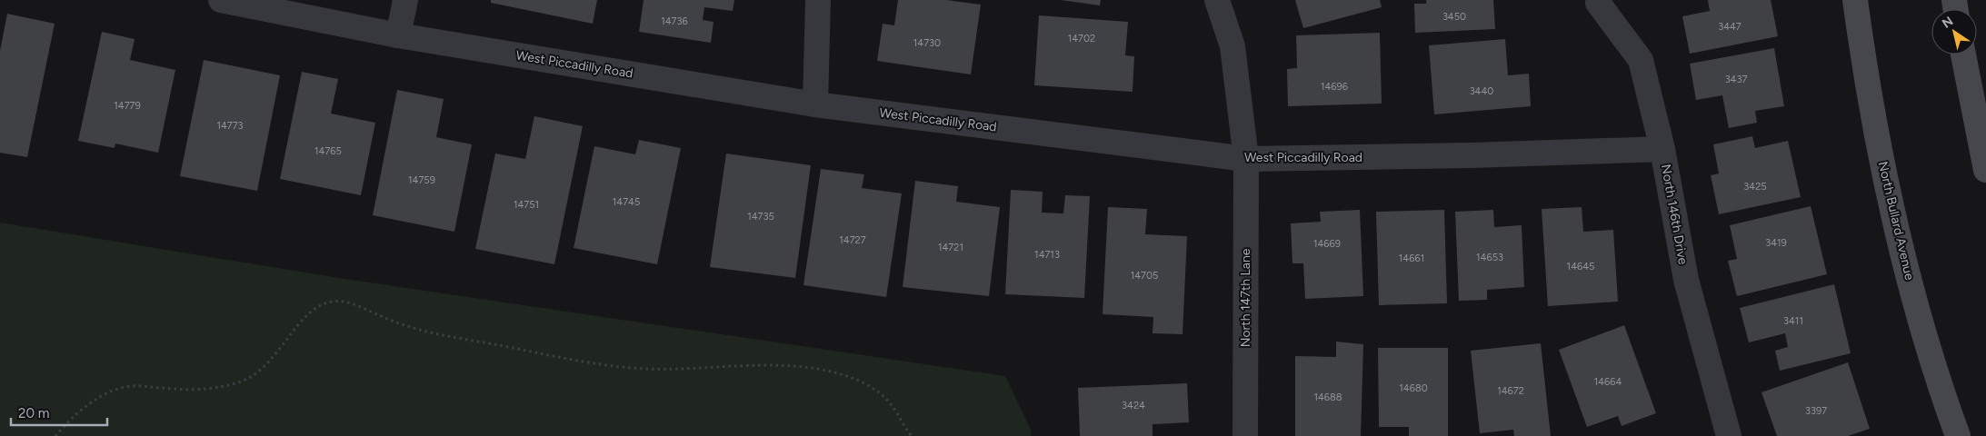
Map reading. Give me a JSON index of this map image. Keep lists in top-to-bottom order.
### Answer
{
  "streets": {
    "main road": ["North Bullard Avenue"],
    "street": ["West Piccadilly Road", "North 146th Drive", "North 147th Lane"]
  },
  "crossings": [
    ["West Piccadilly Road", "North 146th Drive"],
    ["West Piccadilly Road", "North 147th Lane"]
  ],
  "house_numbers": [
    "3450",
    "14736",
    "3447",
    "14702",
    "14730",
    "3437",
    "14696",
    "3440",
    "14779",
    "14773",
    "14765",
    "14759",
    "3425",
    "14745",
    "14751",
    "14735",
    "14727",
    "3419",
    "14669",
    "14721",
    "14713",
    "14653",
    "14661",
    "14645",
    "14705",
    "3411",
    "14664",
    "14680",
    "14672",
    "14688",
    "3424",
    "3397"
  ],
  "scale_bar": "20 m",
  "north": "top left"
}
